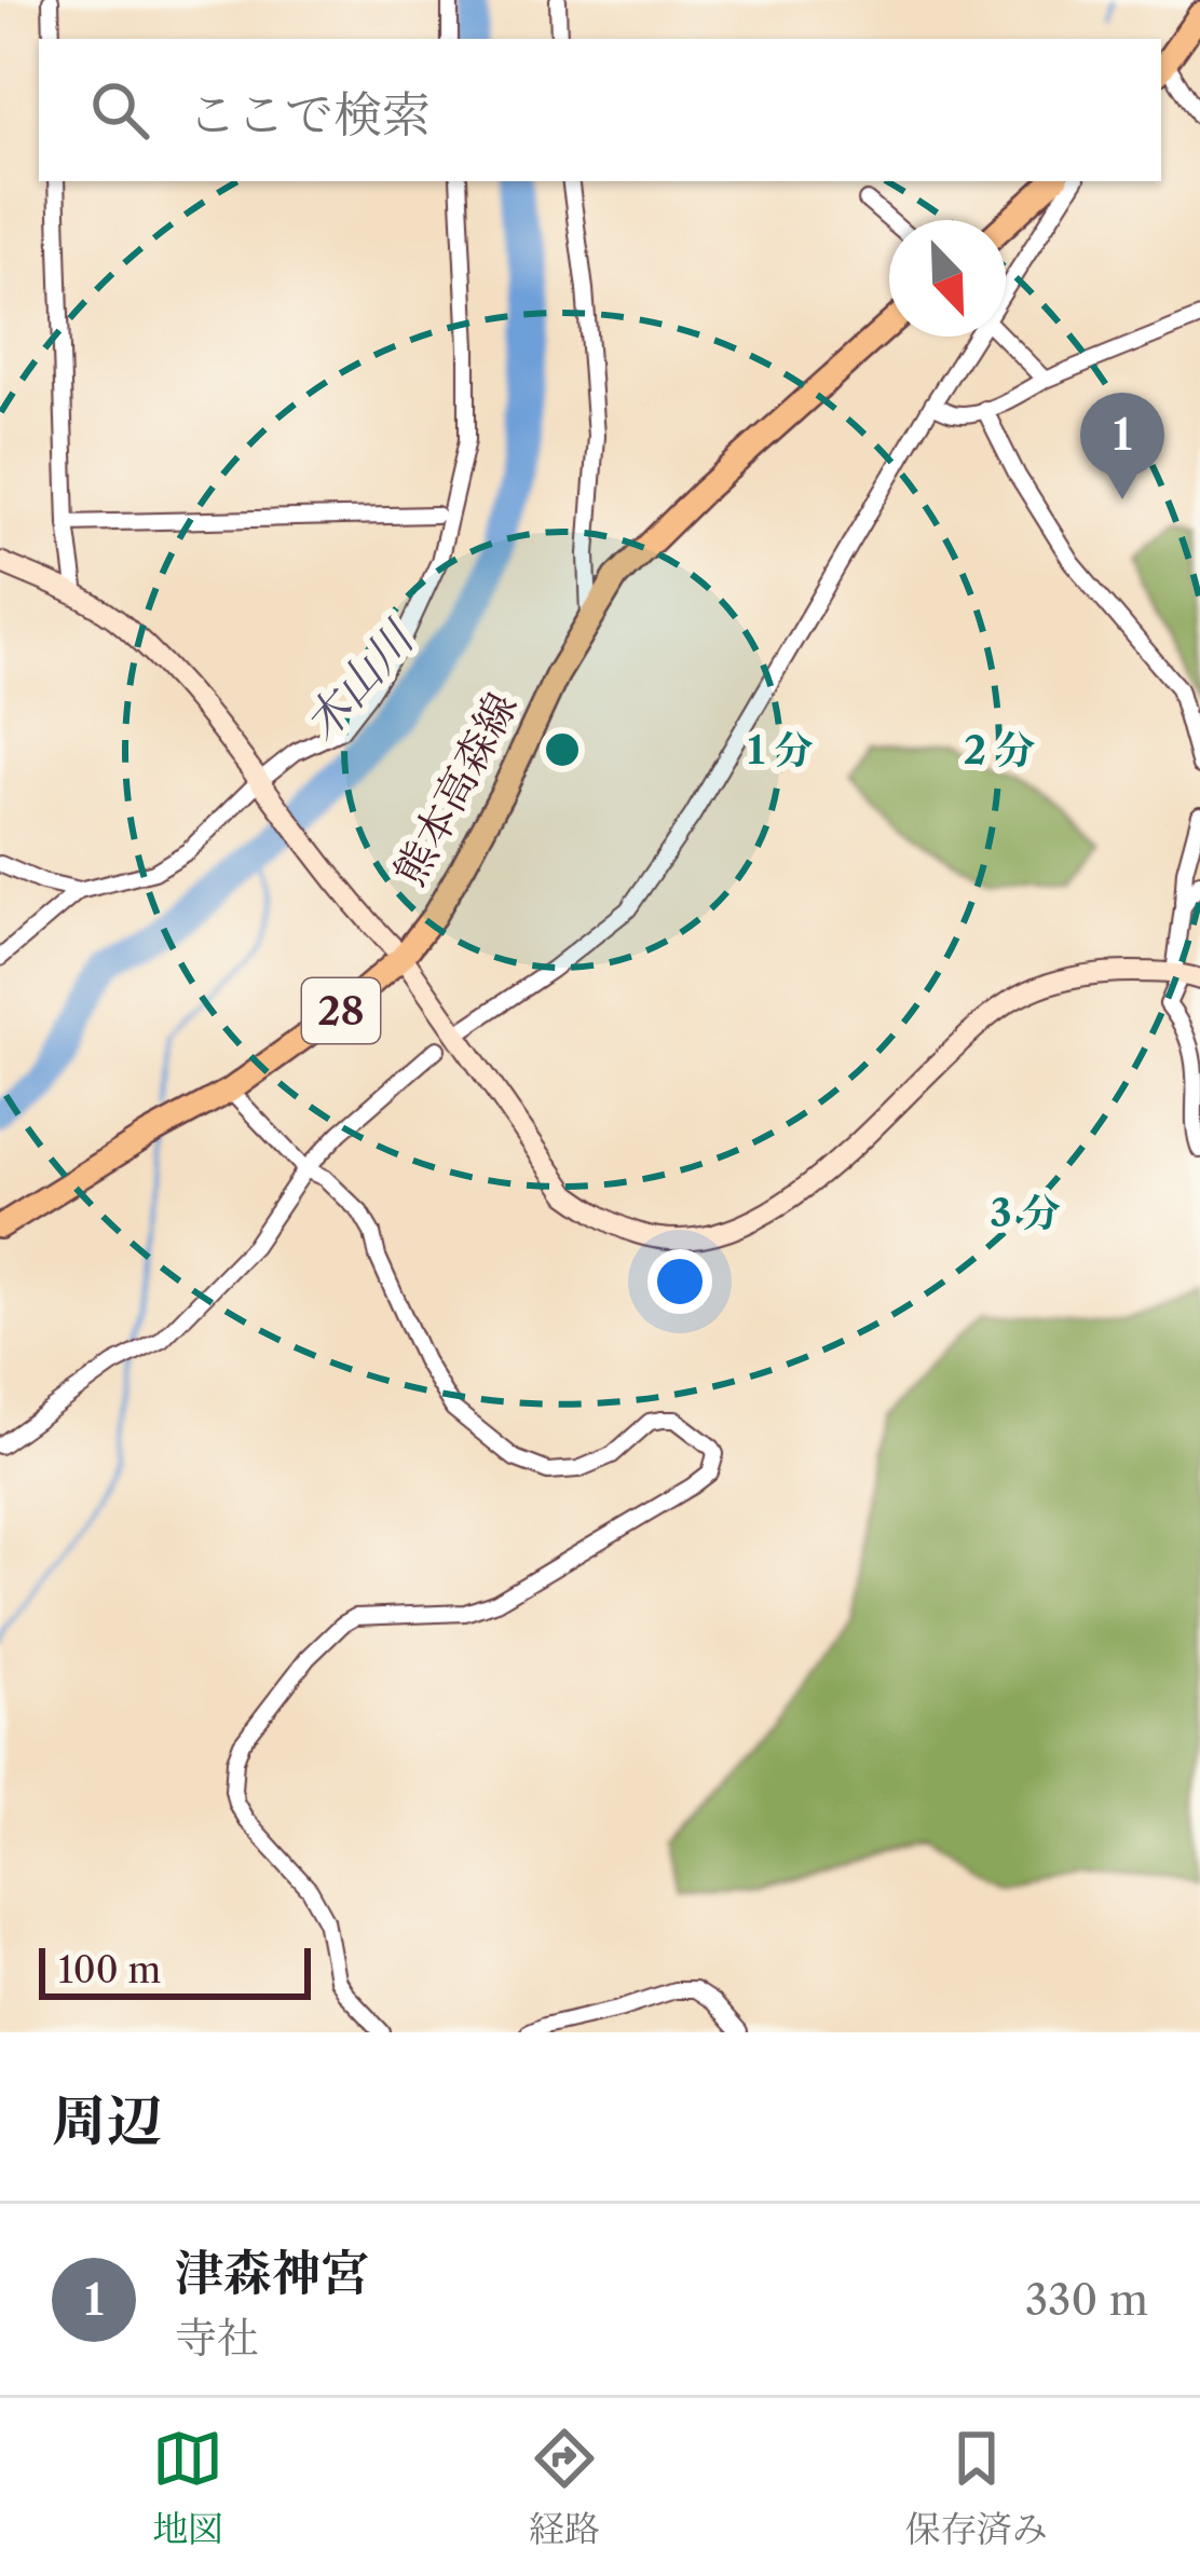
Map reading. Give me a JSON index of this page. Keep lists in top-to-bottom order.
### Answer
{
  "streets": {
    "main road": ["熊本高森線", "28"]
  },
  "water": ["木山川"],
  "scale_bar": "100 m",
  "north": "bottom right",
  "page": {
    "search": "ここで検索",
    "pins": "1",
    "scale": "100 m",
    "heading": "周辺",
    "list": [
      {
        "mark": "1",
        "name": "津森神宮",
        "note": "寺社",
        "value": "330 m"
      }
    ],
    "nav": ["地図", "経路", "保存済み"]
  },
  "rings": ["1 分", "2 分", "3 分"]
}
